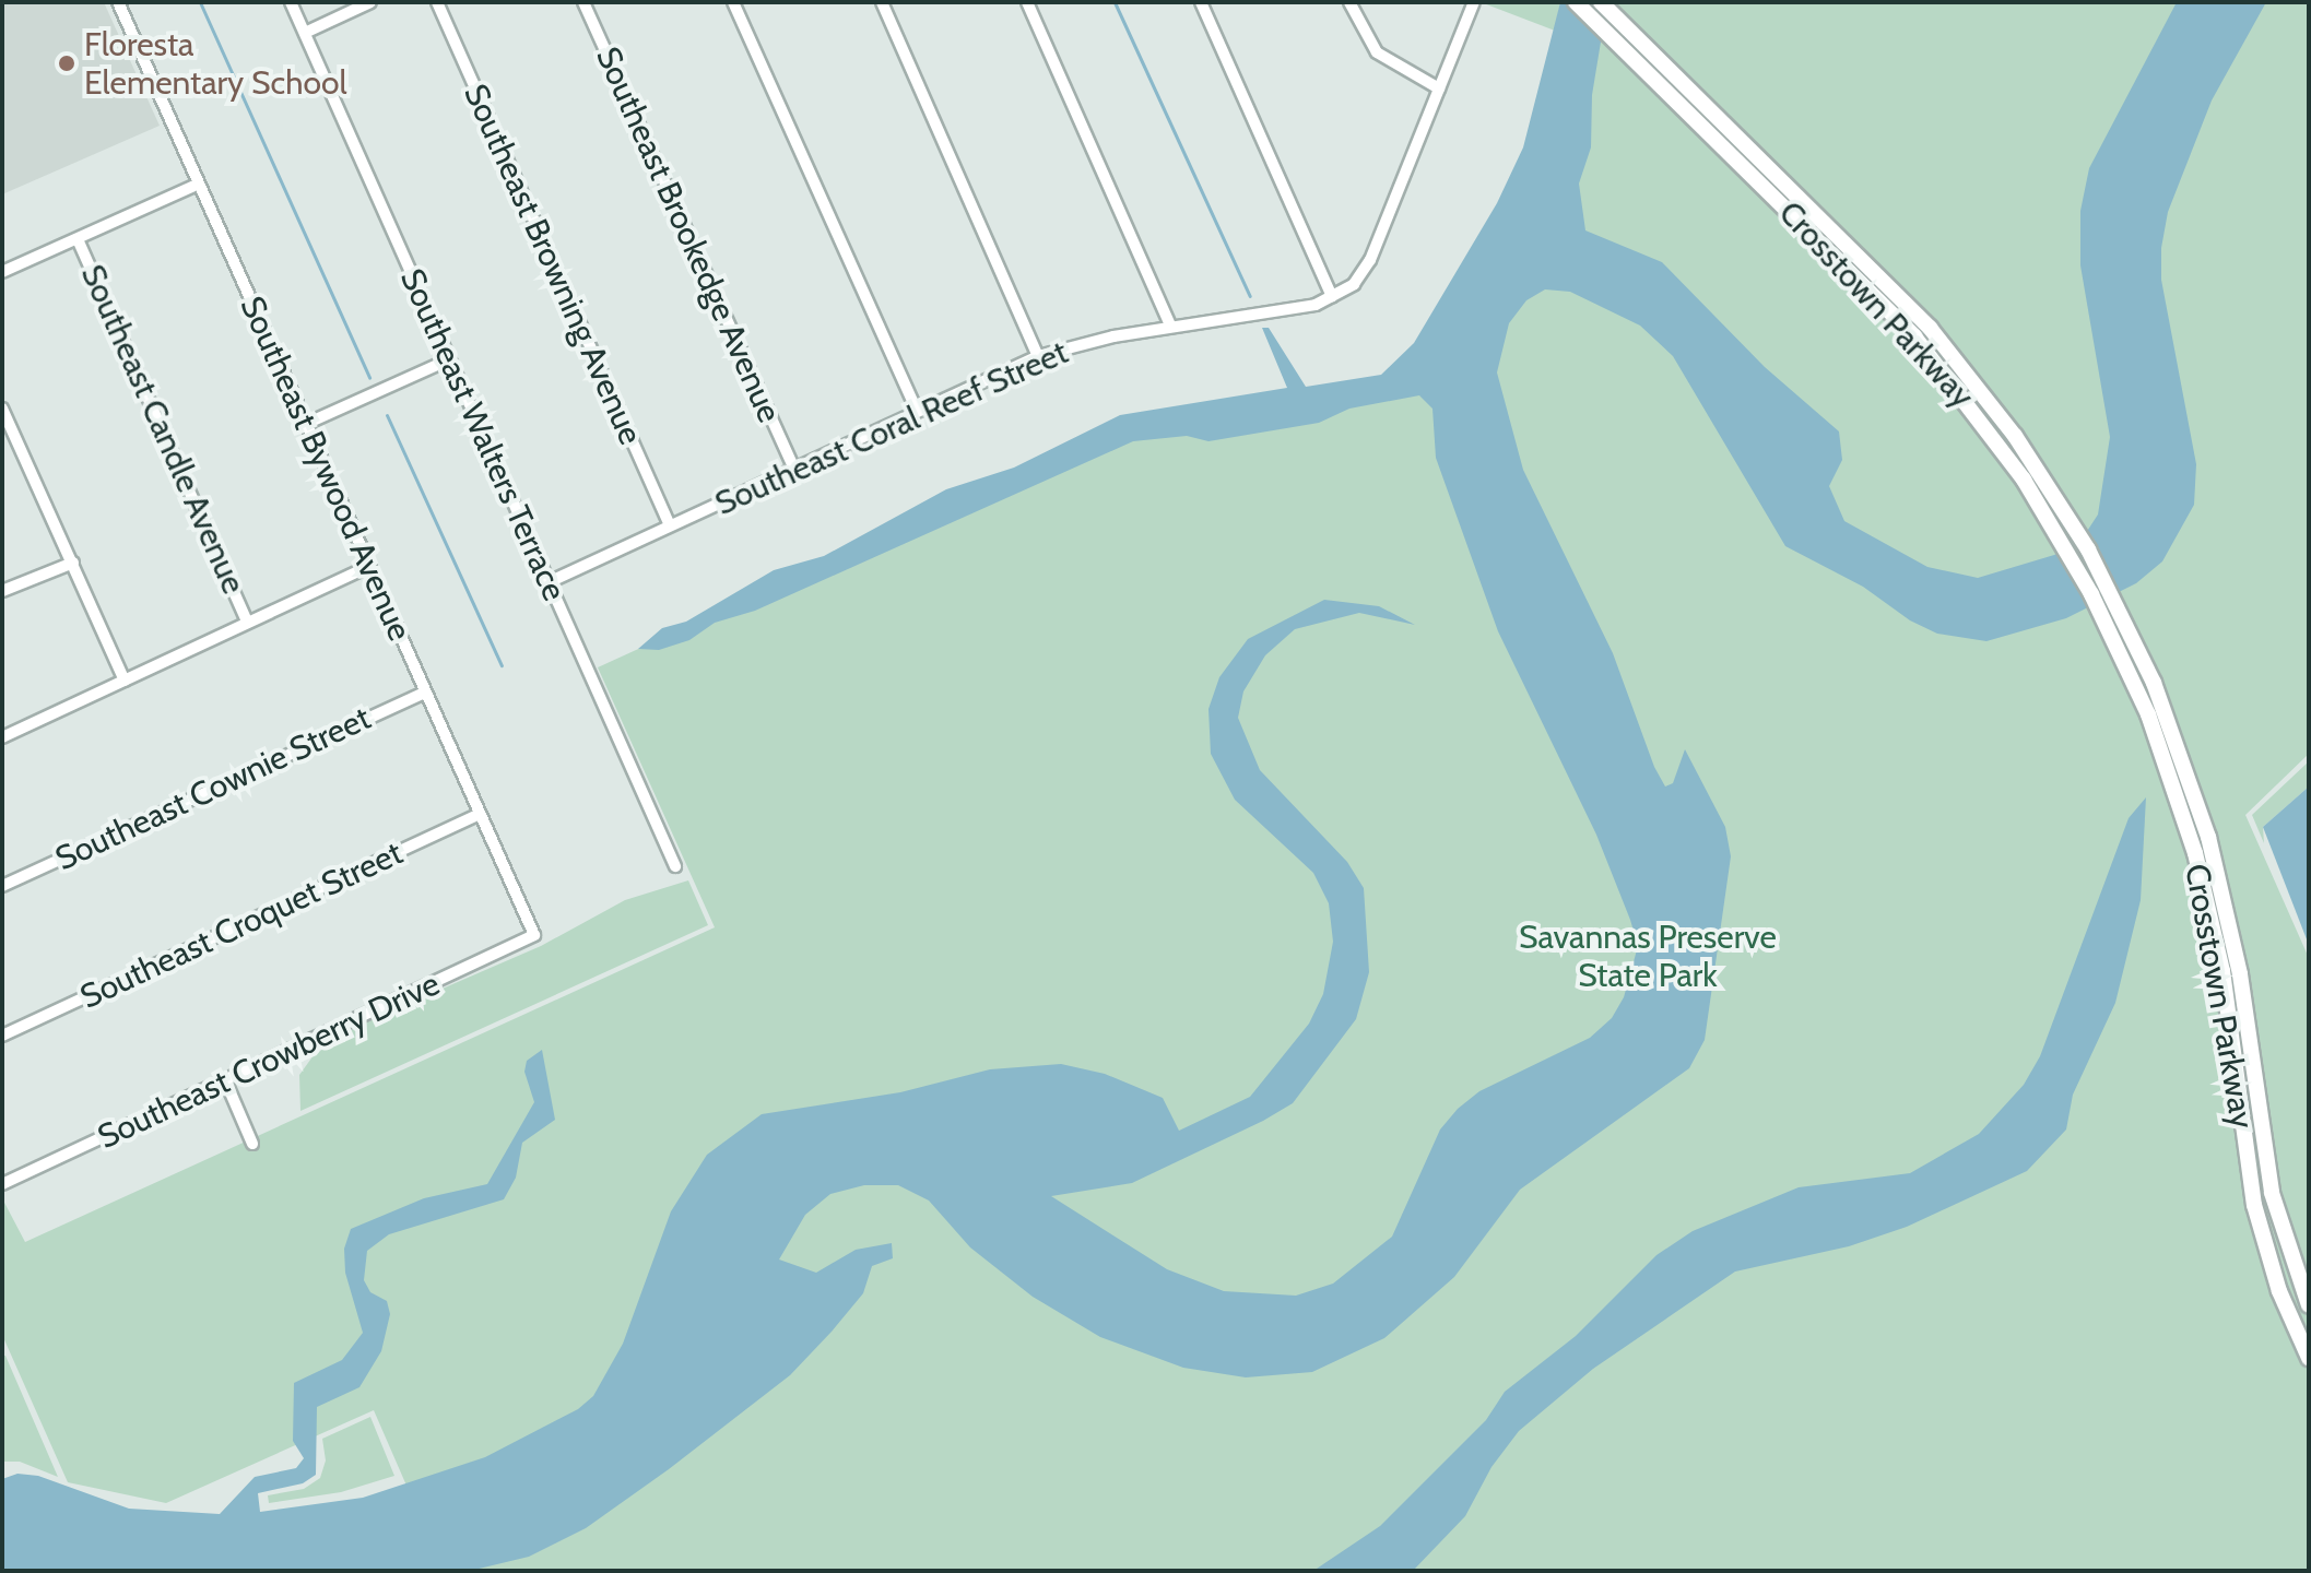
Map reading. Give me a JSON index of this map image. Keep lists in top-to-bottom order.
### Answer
{
  "streets": {
    "main road": ["Crosstown Parkway"],
    "street": [
      "Southeast Brookedge Avenue",
      "Southeast Browning Avenue",
      "Southeast Coral Reef Street",
      "Southeast Candle Avenue",
      "Southeast Walters Terrace",
      "Southeast Bywood Avenue",
      "Southeast Cownie Street",
      "Southeast Croquet Street",
      "Southeast Crowberry Drive"
    ]
  },
  "crossings": [
    ["Southeast Brookedge Avenue", "Southeast Coral Reef Street"],
    ["Southeast Browning Avenue", "Southeast Coral Reef Street"],
    ["Southeast Coral Reef Street", "Southeast Walters Terrace"],
    ["Southeast Bywood Avenue", "Southeast Cownie Street"],
    ["Southeast Bywood Avenue", "Southeast Croquet Street"],
    ["Southeast Bywood Avenue", "Southeast Crowberry Drive"]
  ],
  "parks": ["Savannas Preserve State Park"],
  "places": ["Floresta Elementary School"]
}
